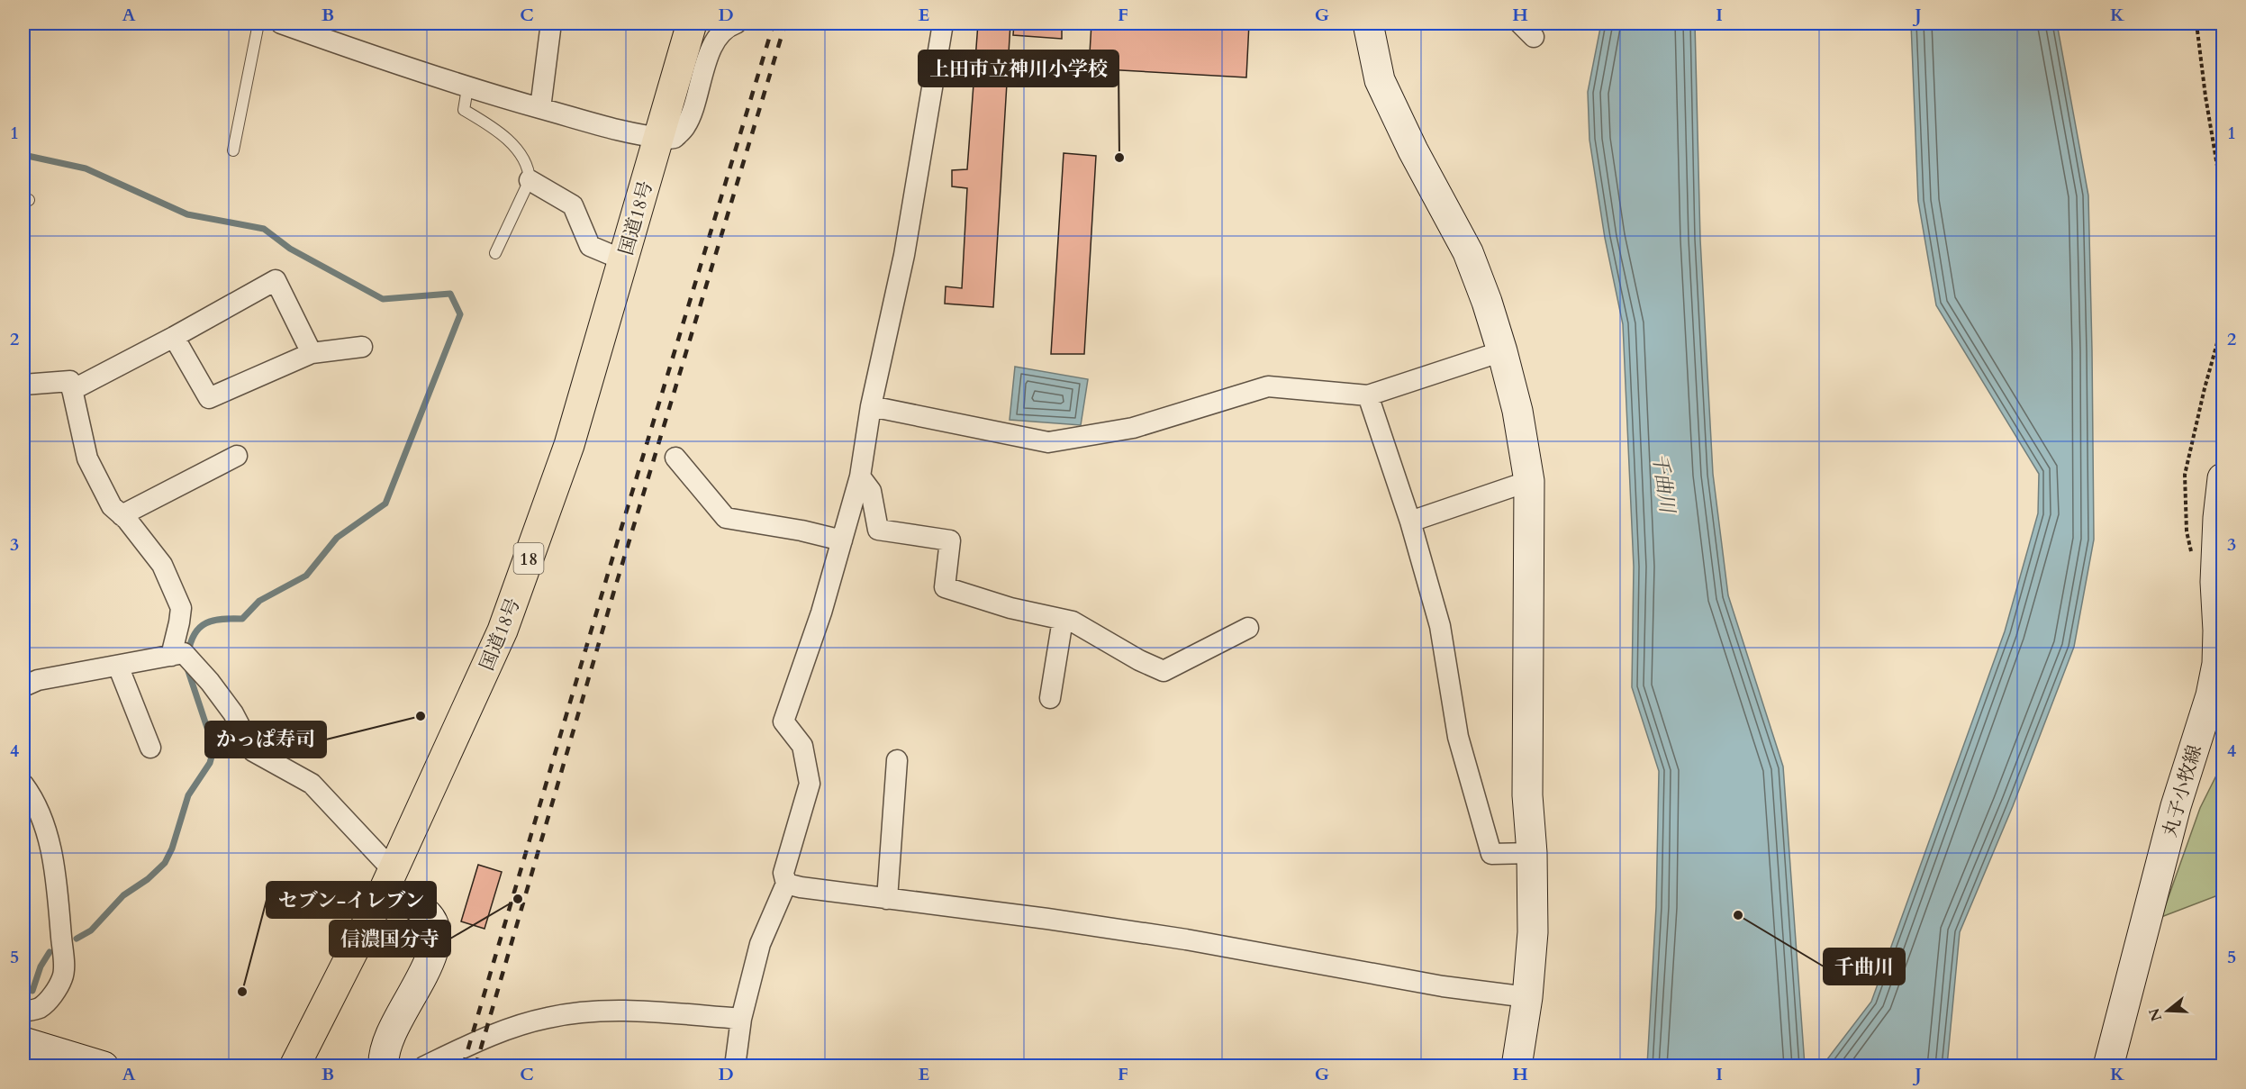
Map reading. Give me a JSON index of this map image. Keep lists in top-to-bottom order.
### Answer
{
  "streets": {
    "highway": ["国道18号", "18"],
    "street": ["丸子小牧線"]
  },
  "water": ["千曲川"],
  "places": [
    "上田市立神川小学校",
    "かっぱ寿司",
    "信濃国分寺",
    "千曲川",
    "セブン-イレブン"
  ],
  "north": "left",
  "grid": {
    "columns": [
      "A",
      "B",
      "C",
      "D",
      "E",
      "F",
      "G",
      "H",
      "I",
      "J",
      "K"
    ],
    "rows": [
      "1",
      "2",
      "3",
      "4",
      "5"
    ]
  }
}
